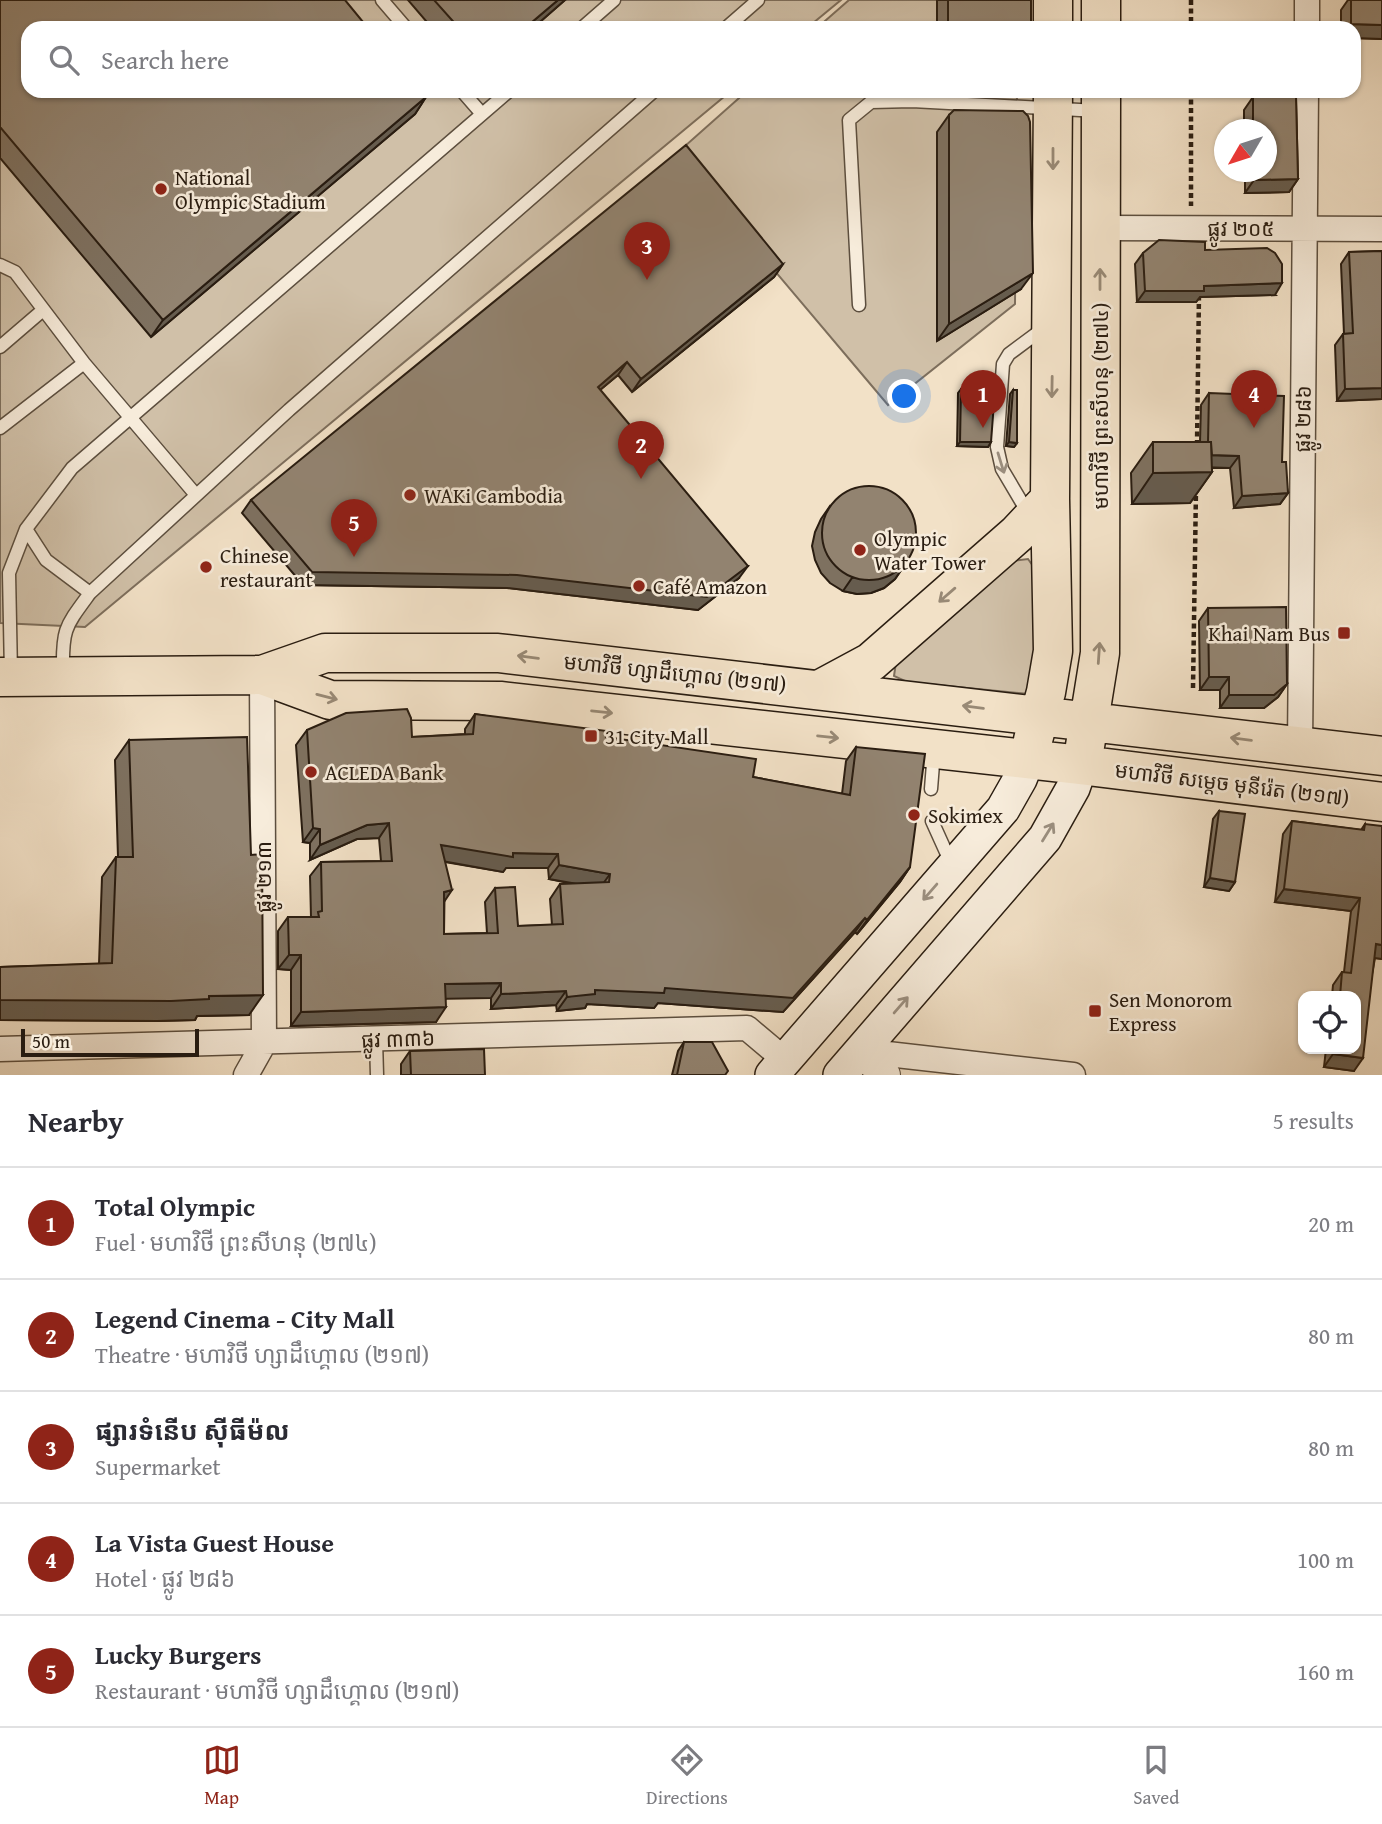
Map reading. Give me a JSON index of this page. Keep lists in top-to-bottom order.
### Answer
{
  "streets": {
    "main road": ["មហាវិថី ព្រះសីហនុ (២៧៤)", "មហាវិថី ហ្សាដឹហ្គោល (២១៧)", "មហាវិថី សម្តេច មុនីរ៉េត (២១៧)"],
    "street": [
      "ផ្លូវ ២០៥",
      "ផ្លូវ ២៨៦",
      "ផ្លូវ ២១៣",
      "ផ្លូវ ៣៣៦"
    ]
  },
  "crossings": [
    ["ផ្លូវ ២០៥", "មហាវិថី ព្រះសីហនុ (២៧៤)"],
    ["ផ្លូវ ២០៥", "ផ្លូវ ២៨៦"],
    ["មហាវិថី ព្រះសីហនុ (២៧៤)", "មហាវិថី ហ្សាដឹហ្គោល (២១៧)"],
    ["មហាវិថី ព្រះសីហនុ (២៧៤)", "មហាវិថី សម្តេច មុនីរ៉េត (២១៧)"],
    ["មហាវិថី ហ្សាដឹហ្គោល (២១៧)", "មហាវិថី សម្តេច មុនីរ៉េត (២១៧)"],
    ["មហាវិថី ហ្សាដឹហ្គោល (២១៧)", "ផ្លូវ ២១៣"],
    ["ផ្លូវ ២១៣", "ផ្លូវ ៣៣៦"]
  ],
  "places": {
    "other": [
      "National Olympic Stadium",
      "WAKi Cambodia",
      "Olympic Water Tower",
      "Chinese restaurant",
      "Café Amazon",
      "ACLEDA Bank",
      "Sokimex"
    ],
    "transit": ["Khai Nam Bus", "31 City Mall", "Sen Monorom Express"]
  },
  "scale_bar": "50 m",
  "north": "bottom left",
  "page": {
    "search": "Search here",
    "pins": [
      "3",
      "1",
      "4",
      "2",
      "5"
    ],
    "scale": "50 m",
    "heading": ["Nearby", "5 results"],
    "list": [
      {
        "mark": "1",
        "name": "Total Olympic",
        "note": "Fuel · មហាវិថី ព្រះសីហនុ (២៧៤)",
        "value": "20 m"
      },
      {
        "mark": "2",
        "name": "Legend Cinema - City Mall",
        "note": "Theatre · មហាវិថី ហ្សាដឹហ្គោល (២១៧)",
        "value": "80 m"
      },
      {
        "mark": "3",
        "name": "ផ្សារទំនើប ស៊ីធីម៉ល",
        "note": "Supermarket",
        "value": "80 m"
      },
      {
        "mark": "4",
        "name": "La Vista Guest House",
        "note": "Hotel · ផ្លូវ ២៨៦",
        "value": "100 m"
      },
      {
        "mark": "5",
        "name": "Lucky Burgers",
        "note": "Restaurant · មហាវិថី ហ្សាដឹហ្គោល (២១៧)",
        "value": "160 m"
      }
    ],
    "nav": ["Map", "Directions", "Saved"]
  }
}
